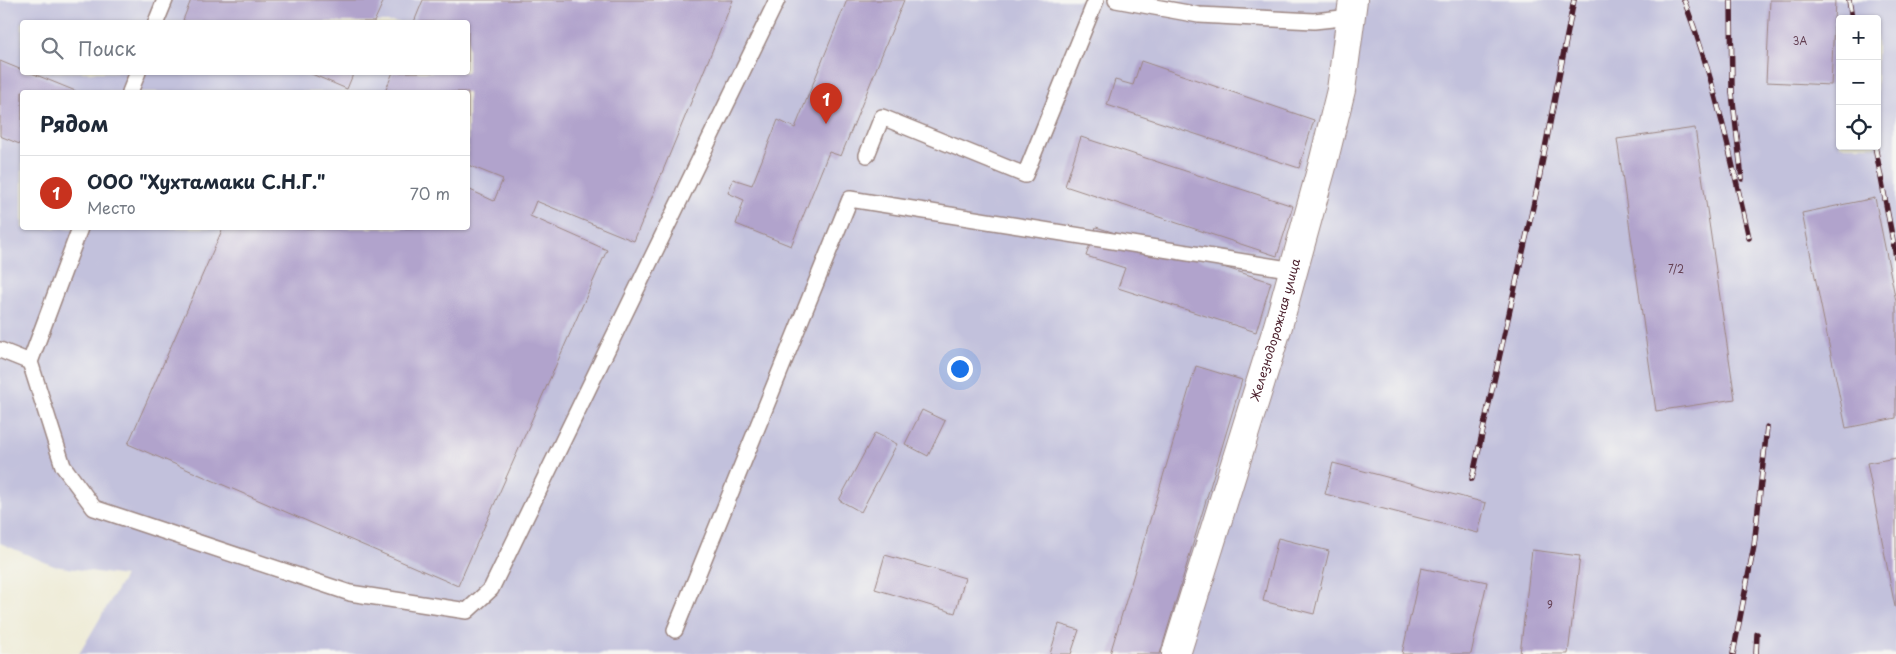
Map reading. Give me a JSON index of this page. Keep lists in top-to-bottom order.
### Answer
{
  "streets": {
    "street": ["Железнодорожная улица"]
  },
  "house_numbers": ["3А", "7/2", "9"],
  "page": {
    "map_buttons": ["+", "−"],
    "search": "Поиск",
    "pins": "1",
    "heading": "Рядом",
    "list": [
      {
        "mark": "1",
        "name": "ООО \"Хухтамаки С.Н.Г.\"",
        "note": "Место",
        "value": "70 m"
      }
    ]
  }
}
